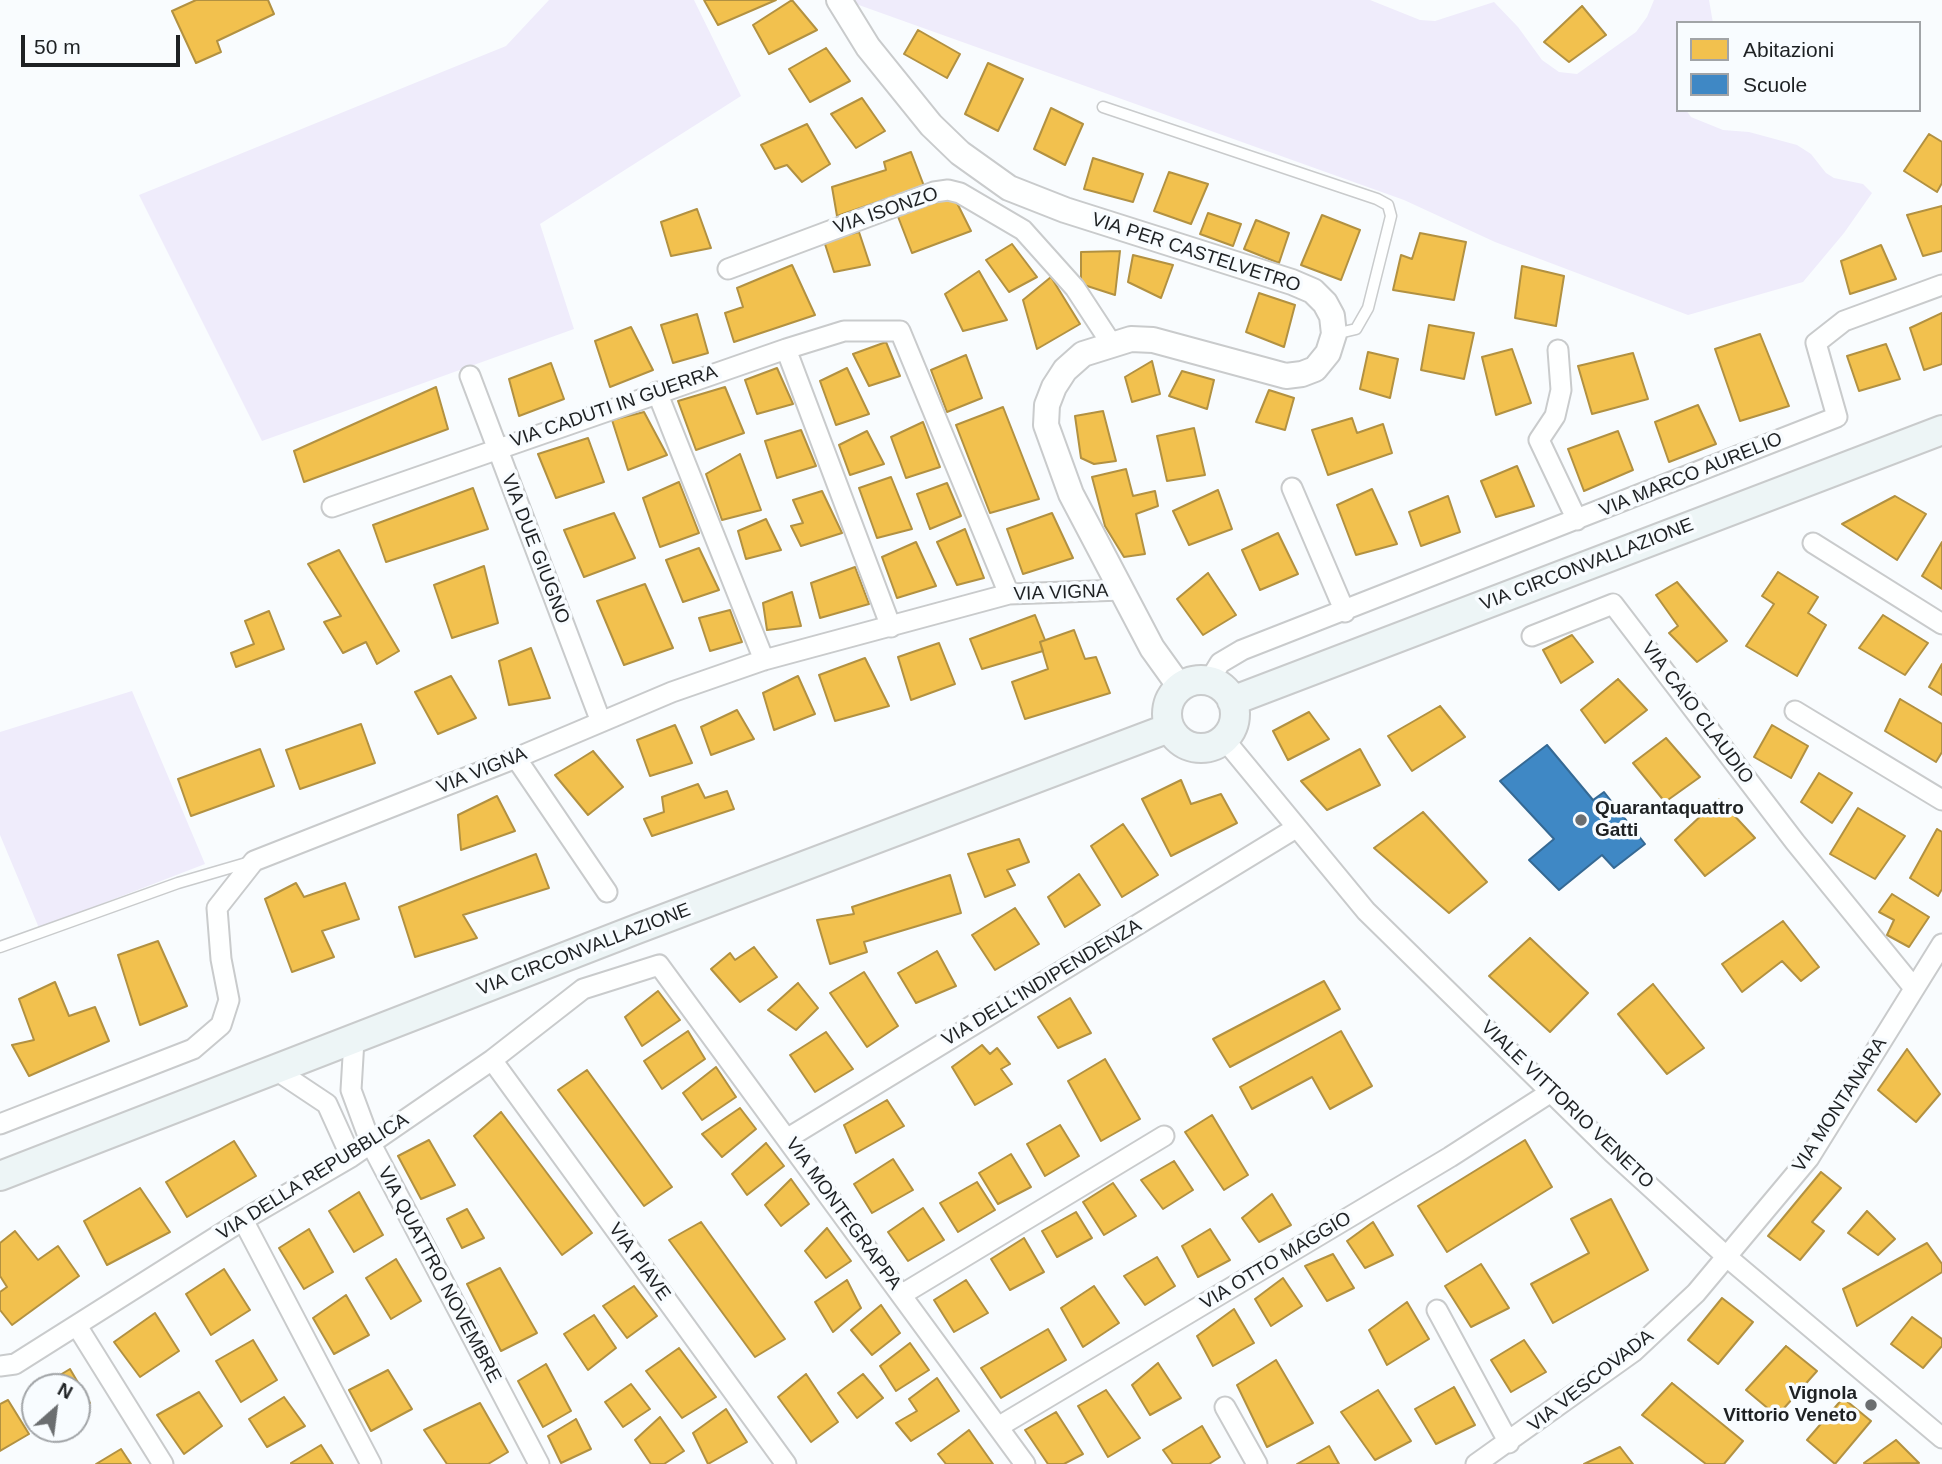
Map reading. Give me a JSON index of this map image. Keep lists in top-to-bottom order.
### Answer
{
  "streets": {
    "main road": ["VIA CIRCONVALLAZIONE"],
    "street": [
      "VIA ISONZO",
      "VIA PER CASTELVETRO",
      "VIA CADUTI IN GUERRA",
      "VIA MARCO AURELIO",
      "VIA DUE GIUGNO",
      "VIA VIGNA",
      "VIA CAIO CLAUDIO",
      "VIA DELL'INDIPENDENZA",
      "VIALE VITTORIO VENETO",
      "VIA MONTANARA",
      "VIA DELLA REPUBBLICA",
      "VIA MONTEGRAPPA",
      "VIA OTTO MAGGIO",
      "VIA PIAVE",
      "VIA QUATTRO NOVEMBRE",
      "VIA VESCOVADA"
    ]
  },
  "crossings": [
    ["VIA CADUTI IN GUERRA", "VIA DUE GIUGNO"],
    ["VIA CADUTI IN GUERRA", "VIA VIGNA"],
    ["VIA MARCO AURELIO", "VIA CIRCONVALLAZIONE"],
    ["VIA MARCO AURELIO", "VIALE VITTORIO VENETO"],
    ["VIA DUE GIUGNO", "VIA VIGNA"],
    ["VIA CIRCONVALLAZIONE", "VIALE VITTORIO VENETO"],
    ["VIA CIRCONVALLAZIONE", "VIA QUATTRO NOVEMBRE"],
    ["VIA CAIO CLAUDIO", "VIA MONTANARA"],
    ["VIA DELL'INDIPENDENZA", "VIALE VITTORIO VENETO"],
    ["VIA DELL'INDIPENDENZA", "VIA MONTEGRAPPA"],
    ["VIALE VITTORIO VENETO", "VIA MONTANARA"],
    ["VIALE VITTORIO VENETO", "VIA OTTO MAGGIO"],
    ["VIALE VITTORIO VENETO", "VIA VESCOVADA"],
    ["VIA MONTANARA", "VIA VESCOVADA"],
    ["VIA DELLA REPUBBLICA", "VIA MONTEGRAPPA"],
    ["VIA DELLA REPUBBLICA", "VIA PIAVE"],
    ["VIA DELLA REPUBBLICA", "VIA QUATTRO NOVEMBRE"],
    ["VIA MONTEGRAPPA", "VIA OTTO MAGGIO"]
  ],
  "places": ["Quarantaquattro Gatti", "Vignola Vittorio Veneto"],
  "legend": ["Abitazioni", "Scuole"],
  "scale_bar": "50 m",
  "north": "top right"
}
